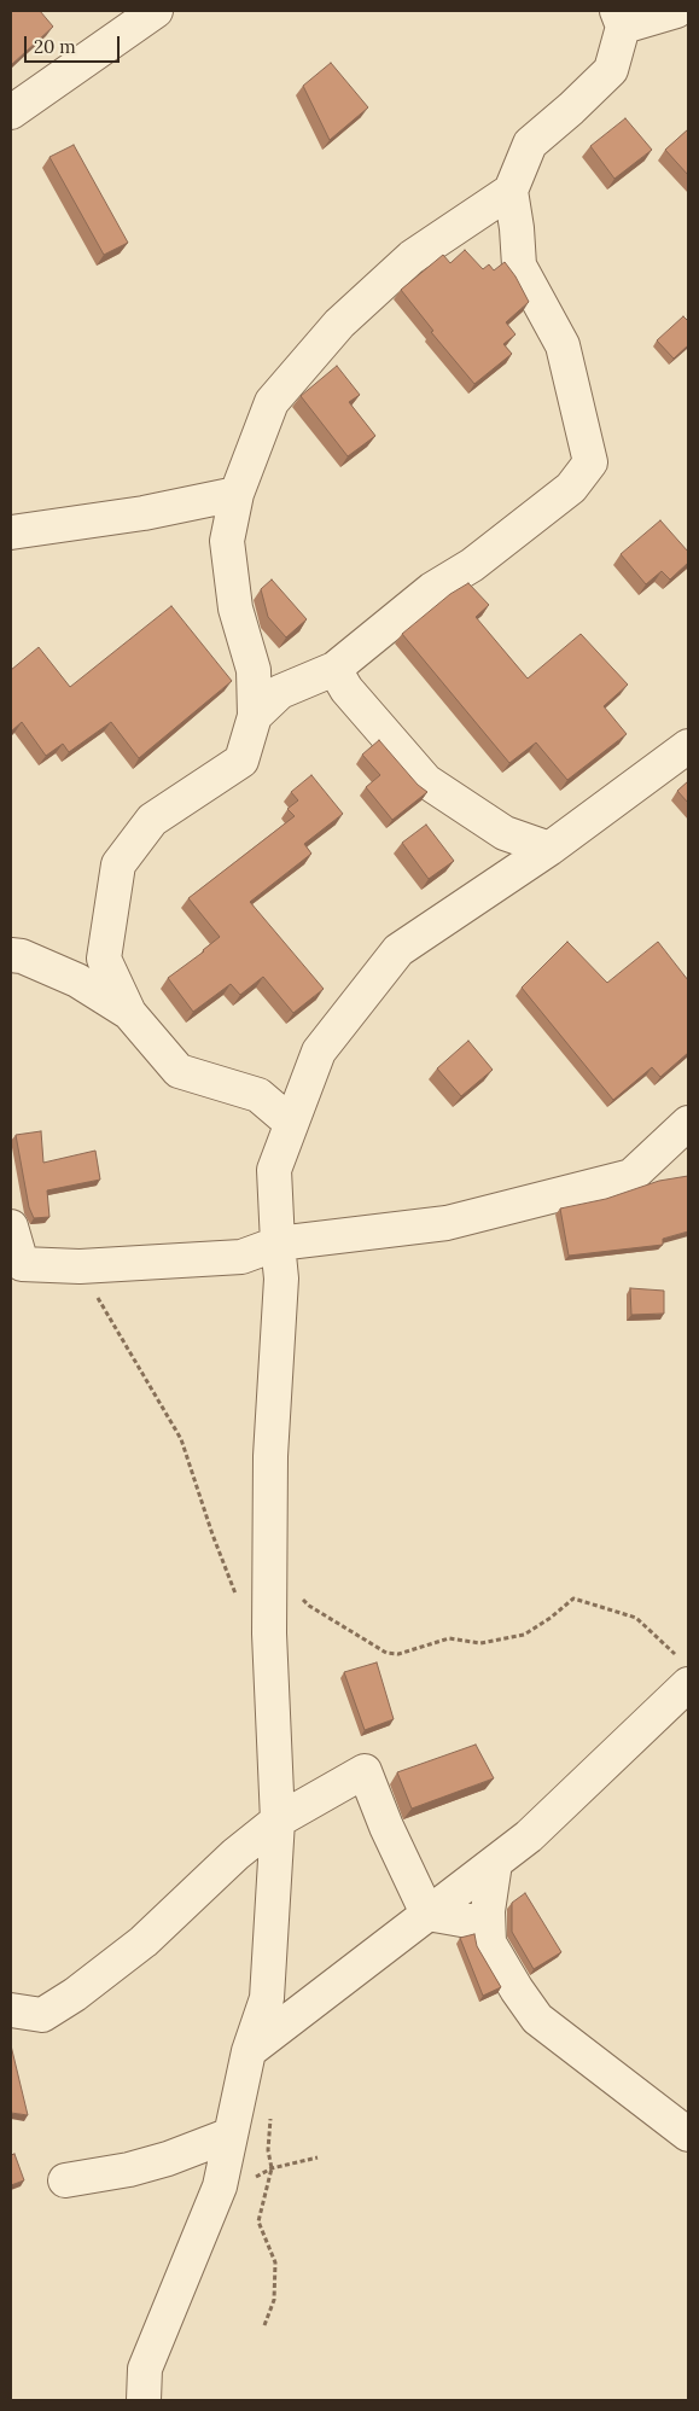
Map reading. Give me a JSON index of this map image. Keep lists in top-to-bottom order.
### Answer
{
  "scale_bar": "20 m"
}
